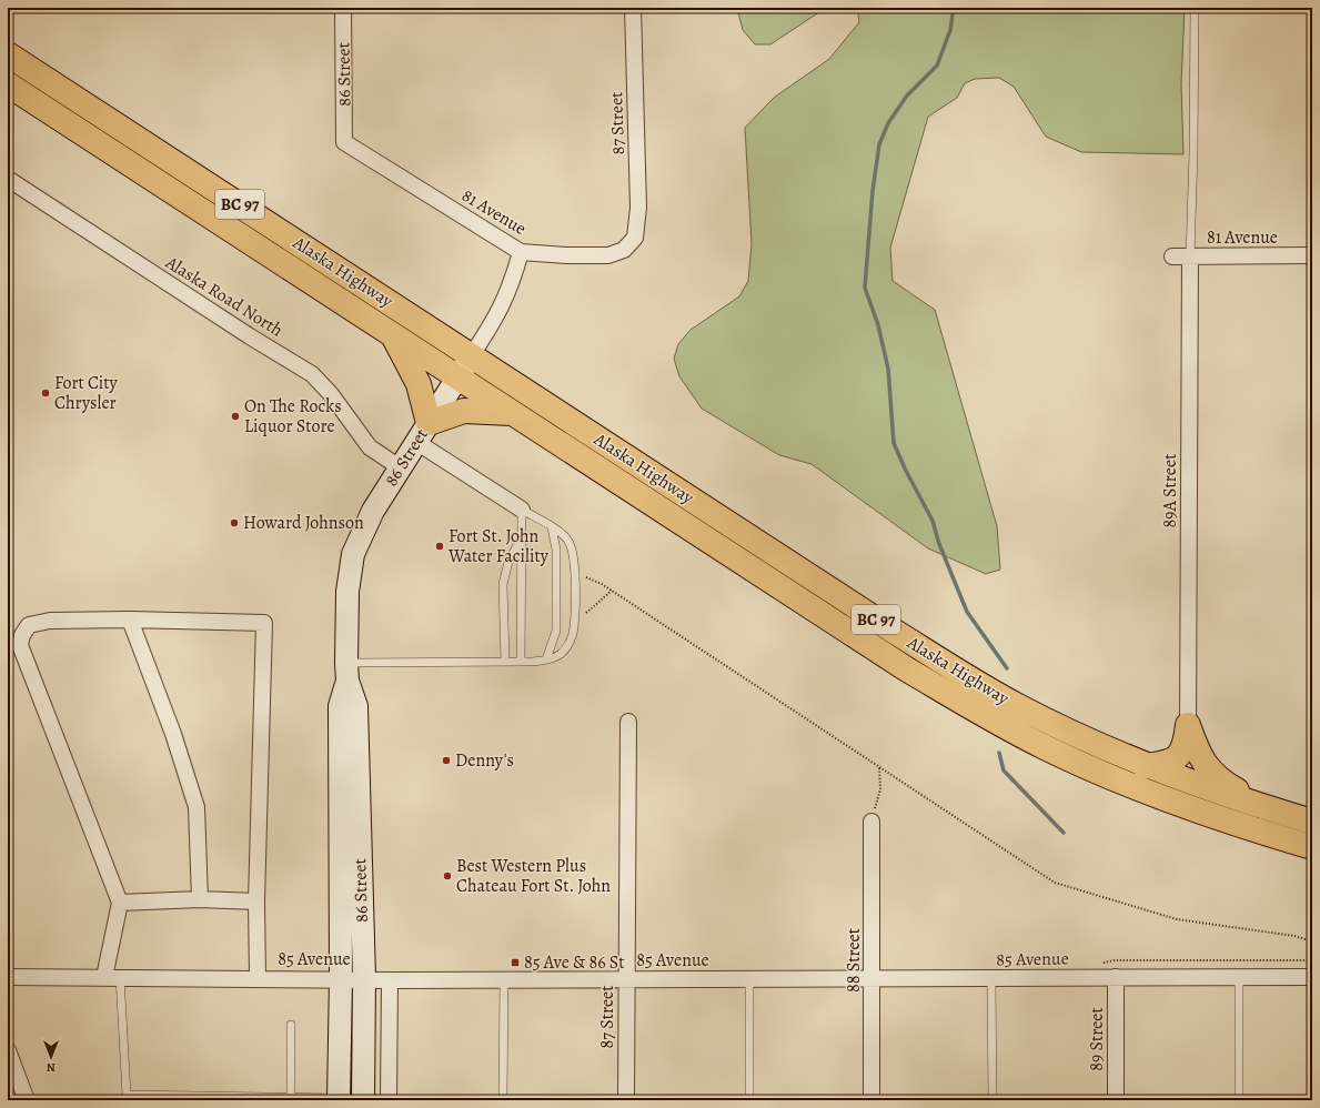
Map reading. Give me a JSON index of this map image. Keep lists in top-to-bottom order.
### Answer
{
  "streets": {
    "highway": ["BC 97", "Alaska Highway"],
    "main road": ["86 Street"],
    "street": [
      "87 Street",
      "81 Avenue",
      "Alaska Road North",
      "89A Street",
      "85 Avenue",
      "88 Street",
      "89 Street"
    ]
  },
  "crossings": [
    ["86 Street", "81 Avenue"],
    ["86 Street", "Alaska Highway"],
    ["86 Street", "Alaska Road North"],
    ["86 Street", "85 Avenue"],
    ["87 Street", "81 Avenue"],
    ["87 Street", "85 Avenue"],
    ["81 Avenue", "89A Street"],
    ["85 Avenue", "88 Street"],
    ["85 Avenue", "89 Street"]
  ],
  "places": {
    "other": [
      "Fort City Chrysler",
      "On The Rocks Liquor Store",
      "Howard Johnson",
      "Fort St. John Water Facility",
      "Denny's",
      "Best Western Plus Chateau Fort St. John"
    ],
    "transit": ["85 Ave & 86 St"]
  },
  "north": "bottom"
}
